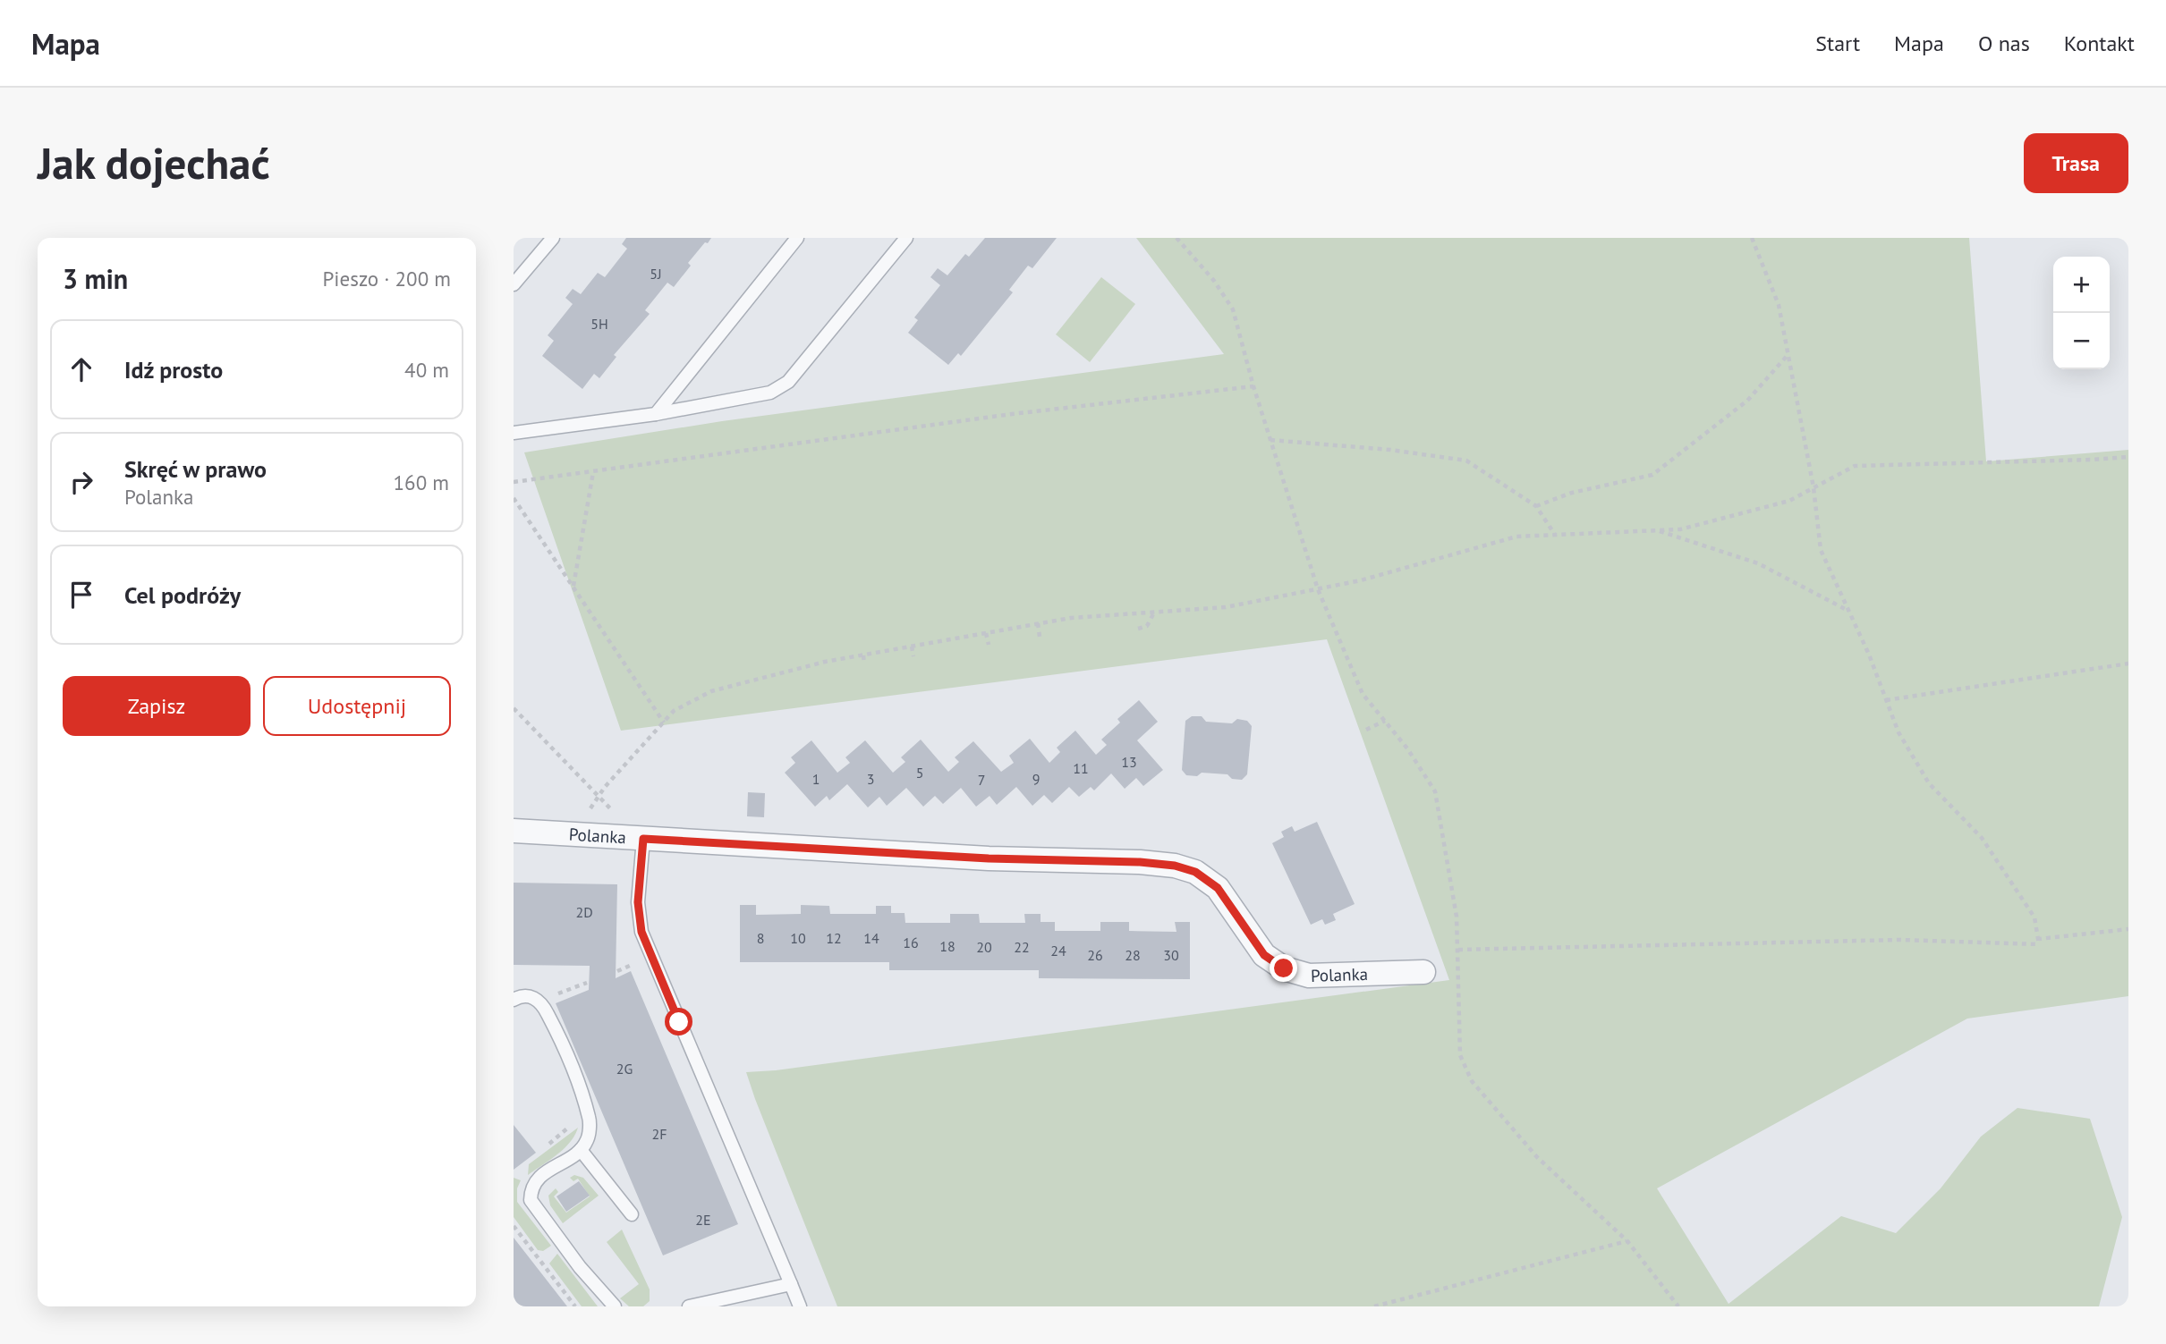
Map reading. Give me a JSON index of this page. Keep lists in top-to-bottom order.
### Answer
{
  "streets": {
    "street": ["Polanka"]
  },
  "house_numbers": [
    "5J",
    "5H",
    "13",
    "11",
    "5",
    "1",
    "3",
    "9",
    "7",
    "2D",
    "8",
    "10",
    "12",
    "14",
    "16",
    "18",
    "20",
    "22",
    "24",
    "26",
    "28",
    "30",
    "2G",
    "2F",
    "2E"
  ],
  "page": {
    "header": "Mapa",
    "nav": [
      "Start",
      "Mapa",
      "O nas",
      "Kontakt"
    ],
    "buttons": [
      "Trasa",
      ["Zapisz", "Udostępnij"]
    ],
    "title": "Jak dojechać",
    "heading": ["3 min", "Pieszo · 200 m"],
    "map_buttons": ["+", "−"],
    "list": [
      ["Idź prosto", "40 m"],
      ["Skręć w prawo", "Polanka", "160 m"],
      "Cel podróży"
    ]
  }
}
